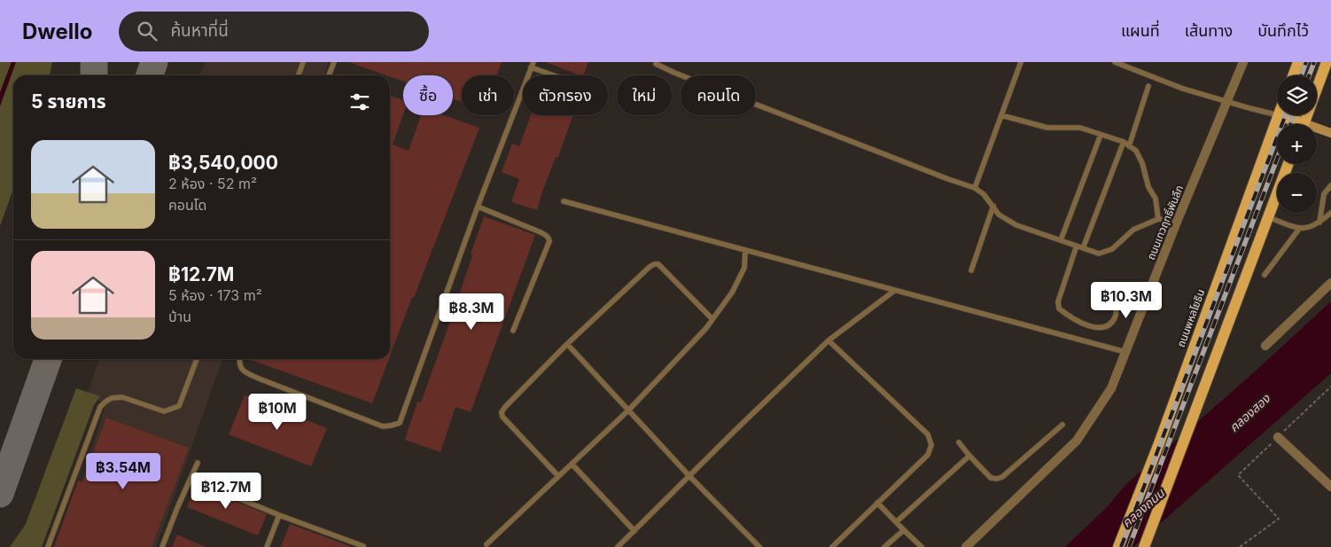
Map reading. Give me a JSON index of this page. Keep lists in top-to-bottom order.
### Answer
{
  "streets": {
    "main road": ["ถนนพหลโยธิน"],
    "street": ["ถนนเทวฤทธิ์พันลึก"]
  },
  "water": ["คลองสอง", "คลองถนน"],
  "page": {
    "header": "Dwello",
    "search": "ค้นหาที่นี่",
    "nav": ["แผนที่", "เส้นทาง", "บันทึกไว้"],
    "map_buttons": ["+", "−"],
    "chip": [
      "ซื้อ",
      "เช่า",
      "ตัวกรอง",
      "ใหม่",
      "คอนโด"
    ],
    "heading": "5 รายการ",
    "list": [
      {
        "name": "฿3,540,000",
        "note": "2 ห้อง · 52 m² · คอนโด"
      },
      {
        "name": "฿12.7M",
        "note": "5 ห้อง · 173 m² · บ้าน"
      }
    ],
    "price": [
      "฿10.3M",
      "฿8.3M",
      "฿10M",
      "฿3.54M",
      "฿12.7M"
    ]
  }
}
